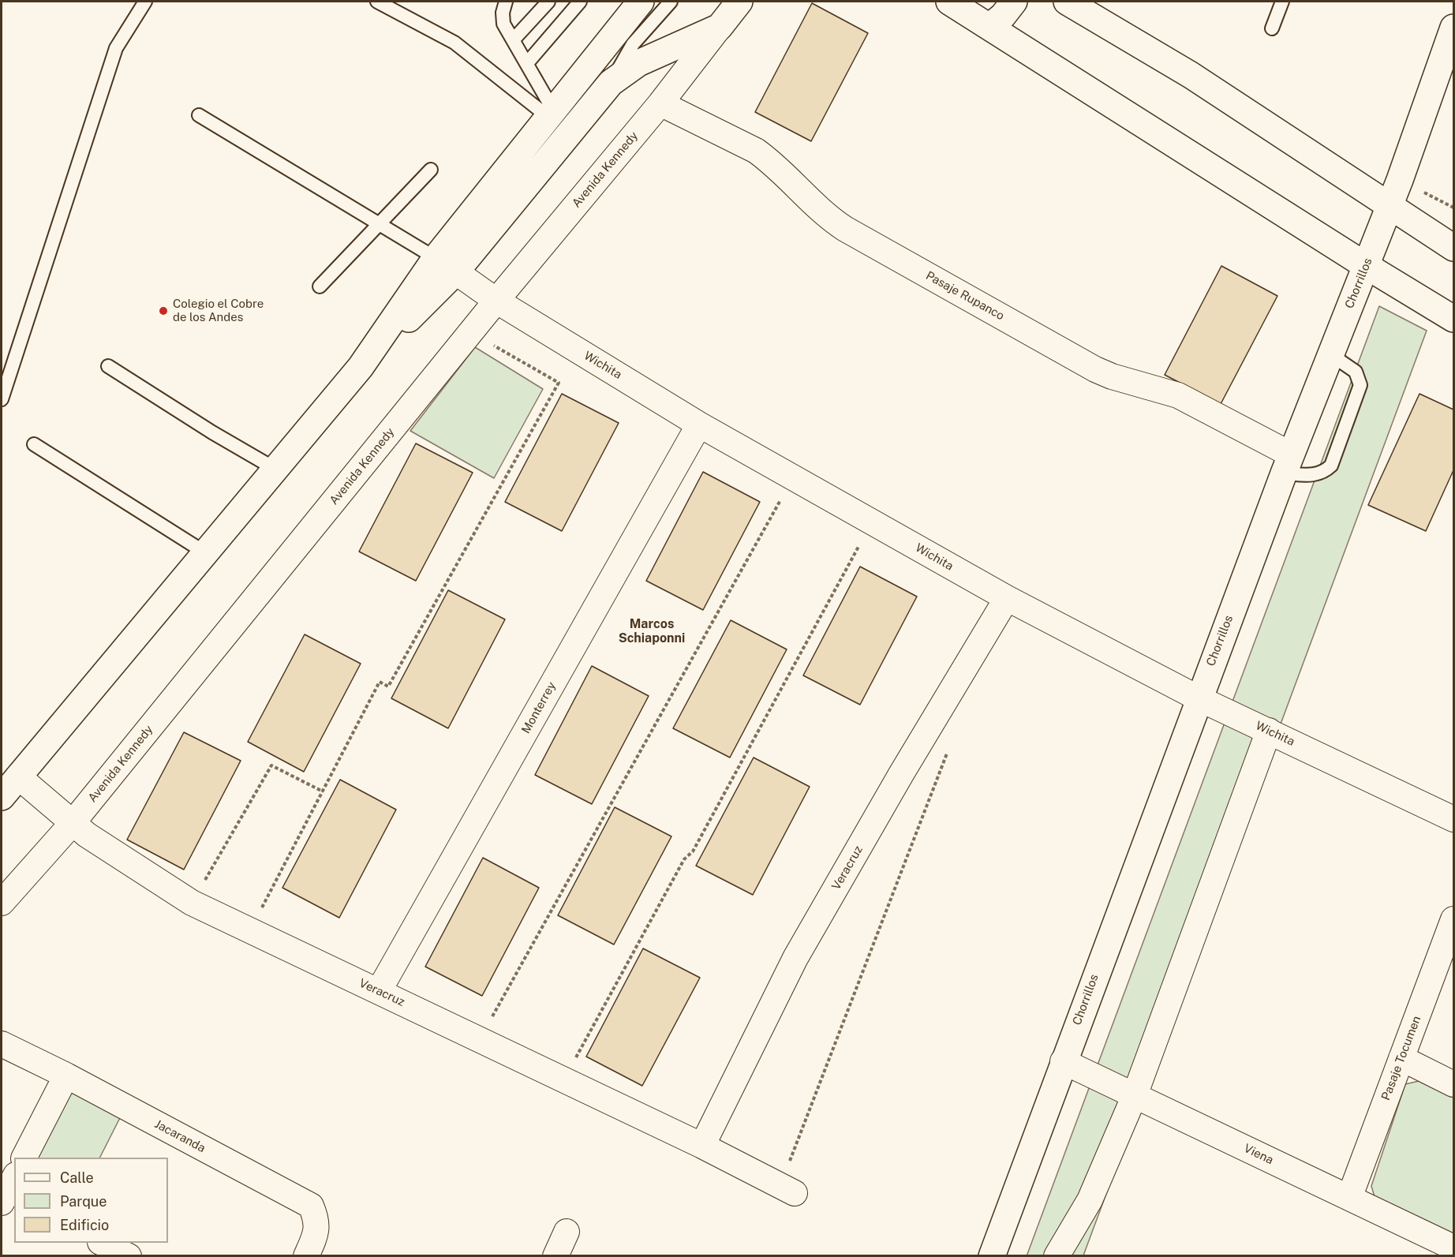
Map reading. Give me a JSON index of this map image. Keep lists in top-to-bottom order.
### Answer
{
  "streets": {
    "main road": ["Avenida Kennedy", "Chorrillos"],
    "street": [
      "Pasaje Rupanco",
      "Wichita",
      "Monterrey",
      "Veracruz",
      "Pasaje Tocumen",
      "Jacaranda",
      "Viena"
    ]
  },
  "crossings": [
    ["Avenida Kennedy", "Pasaje Rupanco"],
    ["Avenida Kennedy", "Wichita"],
    ["Avenida Kennedy", "Veracruz"],
    ["Chorrillos", "Pasaje Rupanco"],
    ["Chorrillos", "Wichita"],
    ["Chorrillos", "Viena"],
    ["Wichita", "Monterrey"],
    ["Wichita", "Veracruz"],
    ["Monterrey", "Veracruz"],
    ["Pasaje Tocumen", "Viena"]
  ],
  "districts": ["Marcos Schiaponni"],
  "places": ["Colegio el Cobre de los Andes"],
  "legend": ["Calle", "Parque", "Edificio"]
}
